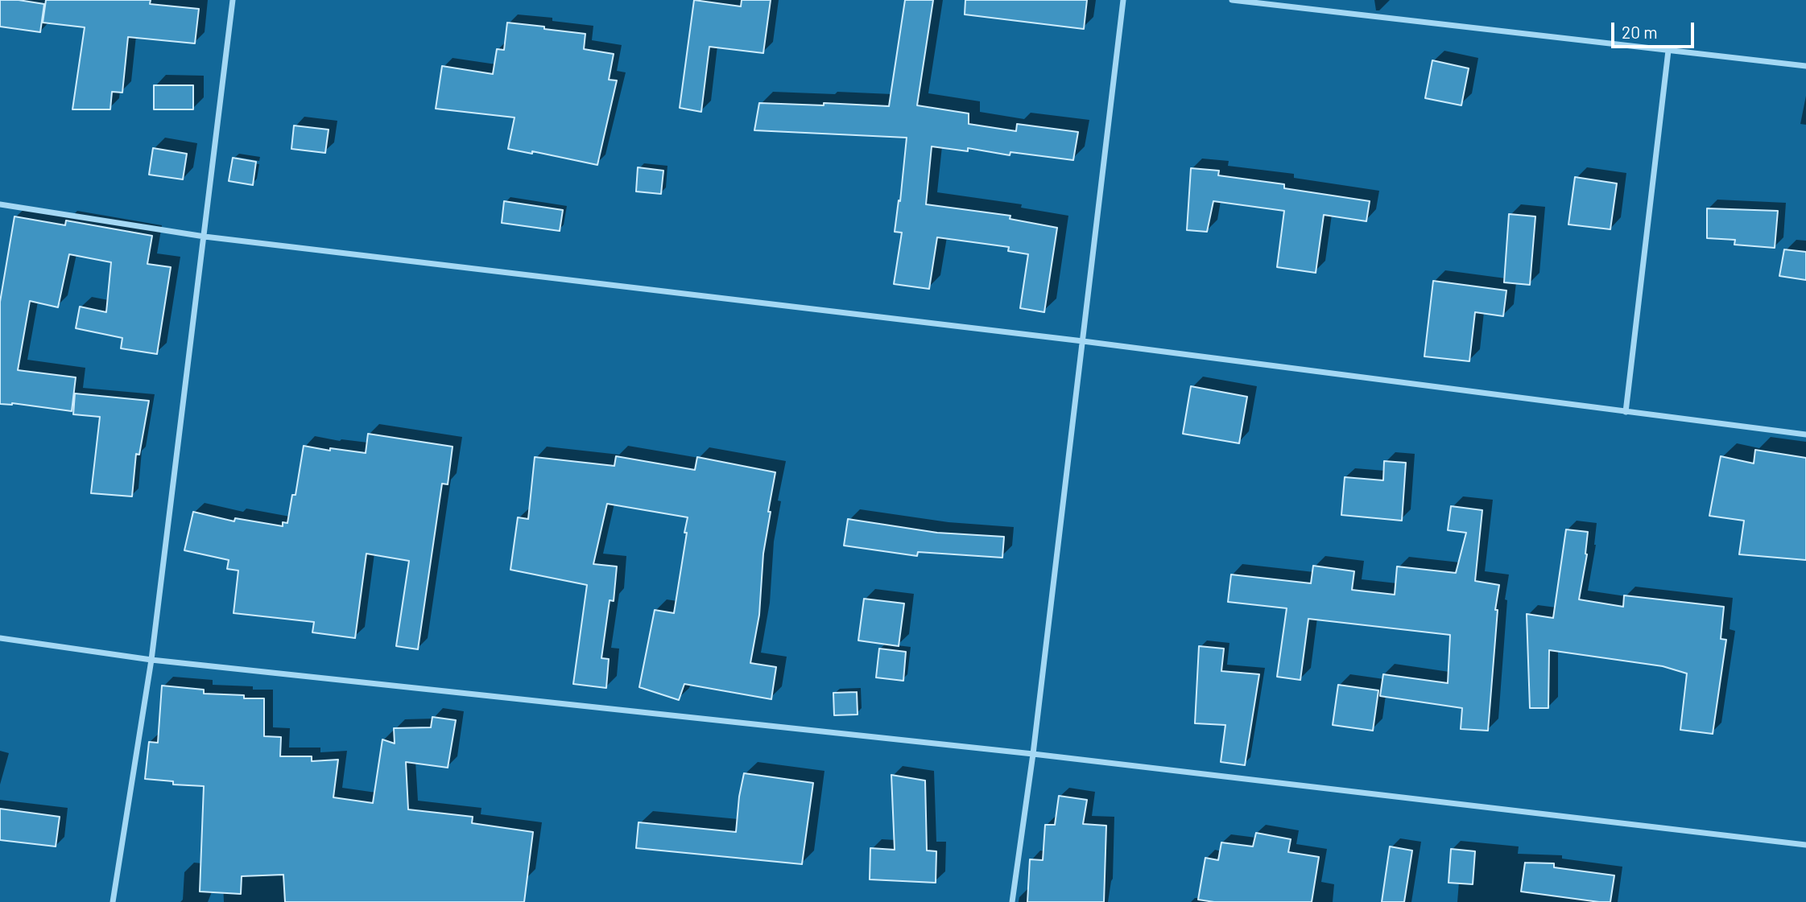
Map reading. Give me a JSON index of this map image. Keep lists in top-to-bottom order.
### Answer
{
  "scale_bar": "20 m"
}
